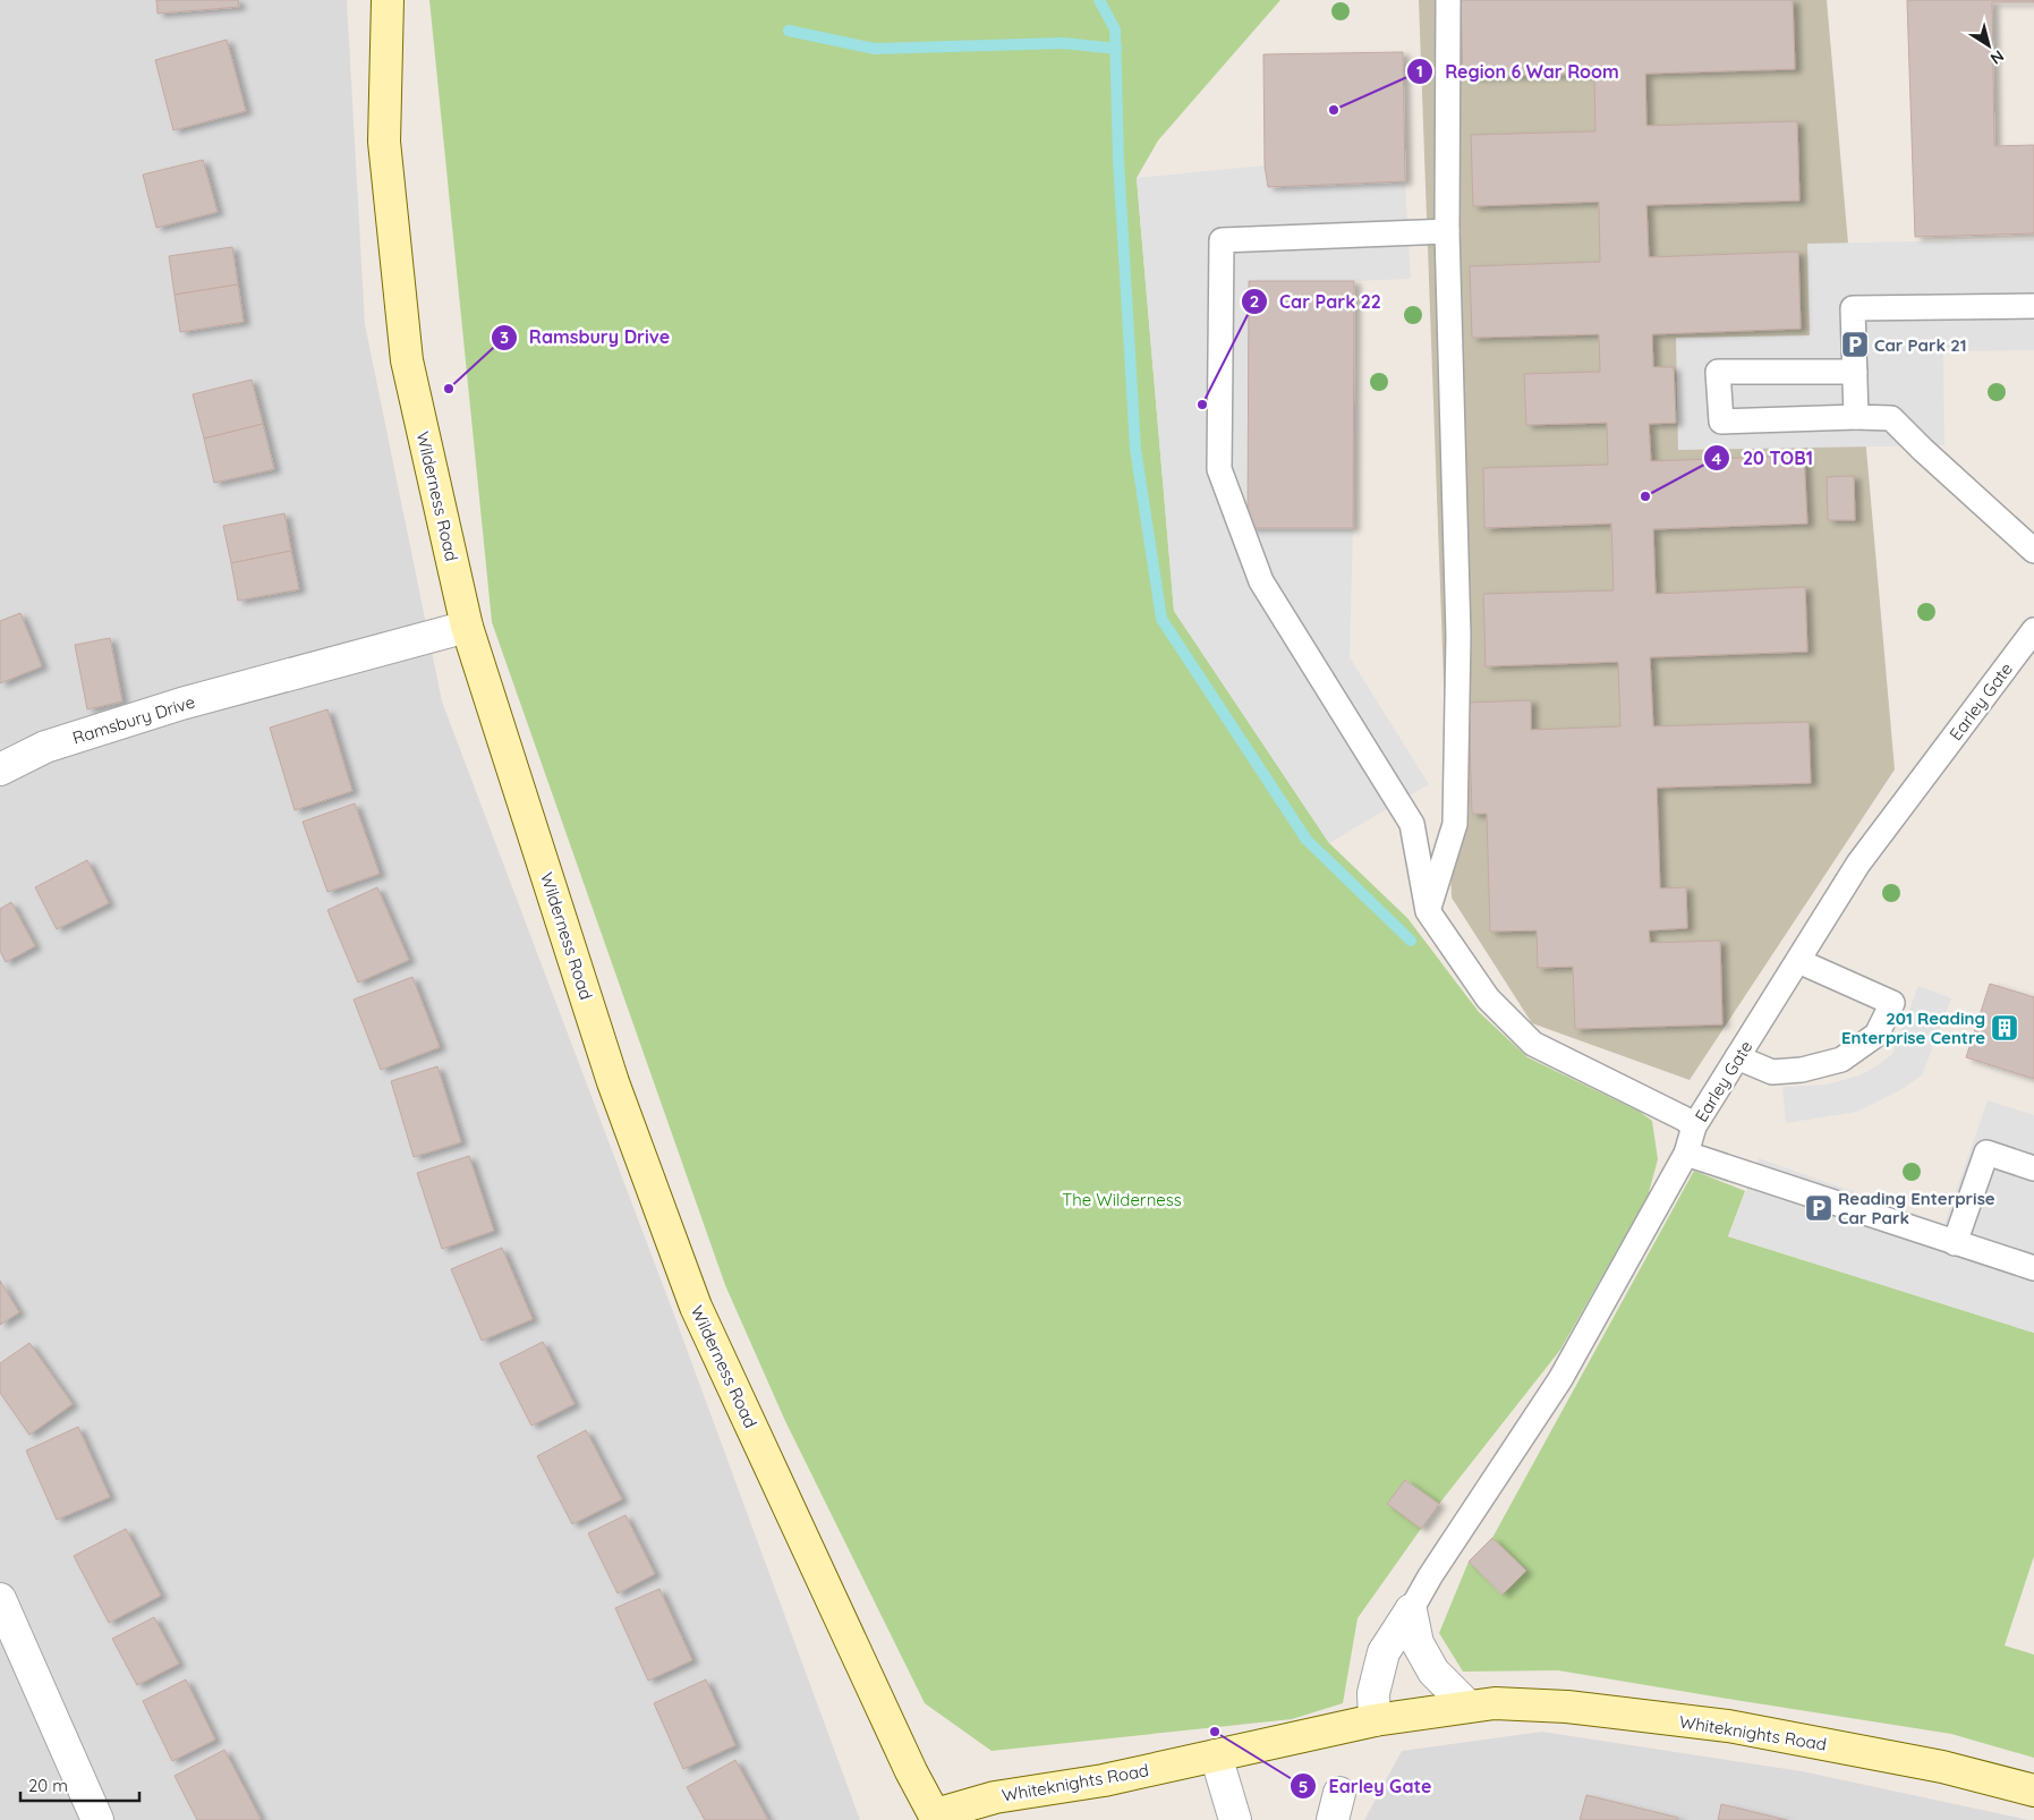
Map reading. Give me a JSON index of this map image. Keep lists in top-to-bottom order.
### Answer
{
  "streets": {
    "main road": ["Wilderness Road", "Whiteknights Road"],
    "street": ["Ramsbury Drive"],
    "lane": ["Earley Gate"]
  },
  "crossings": [
    ["Wilderness Road", "Ramsbury Drive"],
    ["Wilderness Road", "Whiteknights Road"]
  ],
  "parks": ["The Wilderness"],
  "places": {
    "other": [
      "Region 6 War Room",
      "Ramsbury Drive",
      "Car Park 22",
      "20 TOB1",
      "Earley Gate"
    ],
    "parking": ["Car Park 21", "Reading Enterprise Car Park"],
    "building": ["201 Reading Enterprise Centre"]
  },
  "scale_bar": "20 m",
  "north": "bottom right"
}
